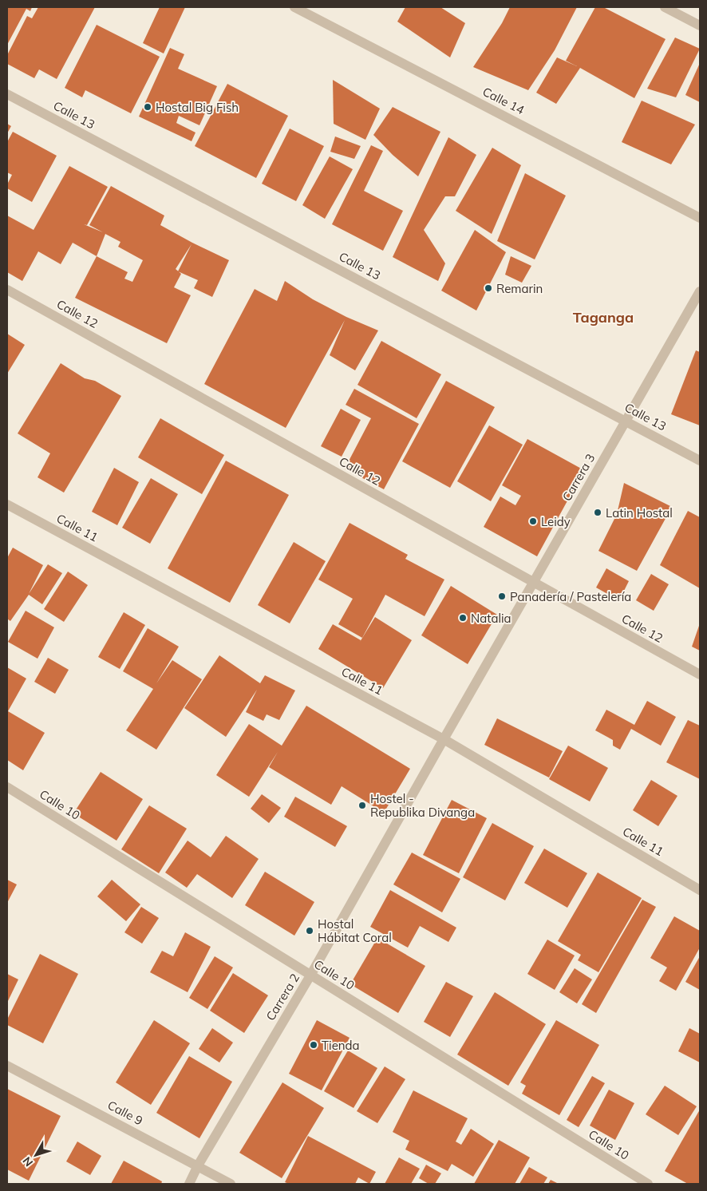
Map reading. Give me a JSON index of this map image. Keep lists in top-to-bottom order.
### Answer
{
  "streets": {
    "street": [
      "Calle 14",
      "Calle 13",
      "Calle 12",
      "Carrera 3",
      "Calle 11",
      "Calle 10",
      "Carrera 2",
      "Calle 9"
    ]
  },
  "crossings": [
    ["Calle 13", "Carrera 3"],
    ["Calle 12", "Carrera 3"],
    ["Carrera 3", "Calle 11"],
    ["Carrera 3", "Carrera 2"],
    ["Calle 11", "Carrera 2"],
    ["Calle 10", "Carrera 2"],
    ["Carrera 2", "Calle 9"]
  ],
  "districts": ["Taganga"],
  "places": [
    "Hostal Big Fish",
    "Remarin",
    "Latin Hostal",
    "Leidy",
    "Panadería / Pastelería",
    "Natalia",
    "Hostel - Republika Divanga",
    "Hostal Hábitat Coral",
    "Tienda"
  ],
  "north": "bottom left"
}
